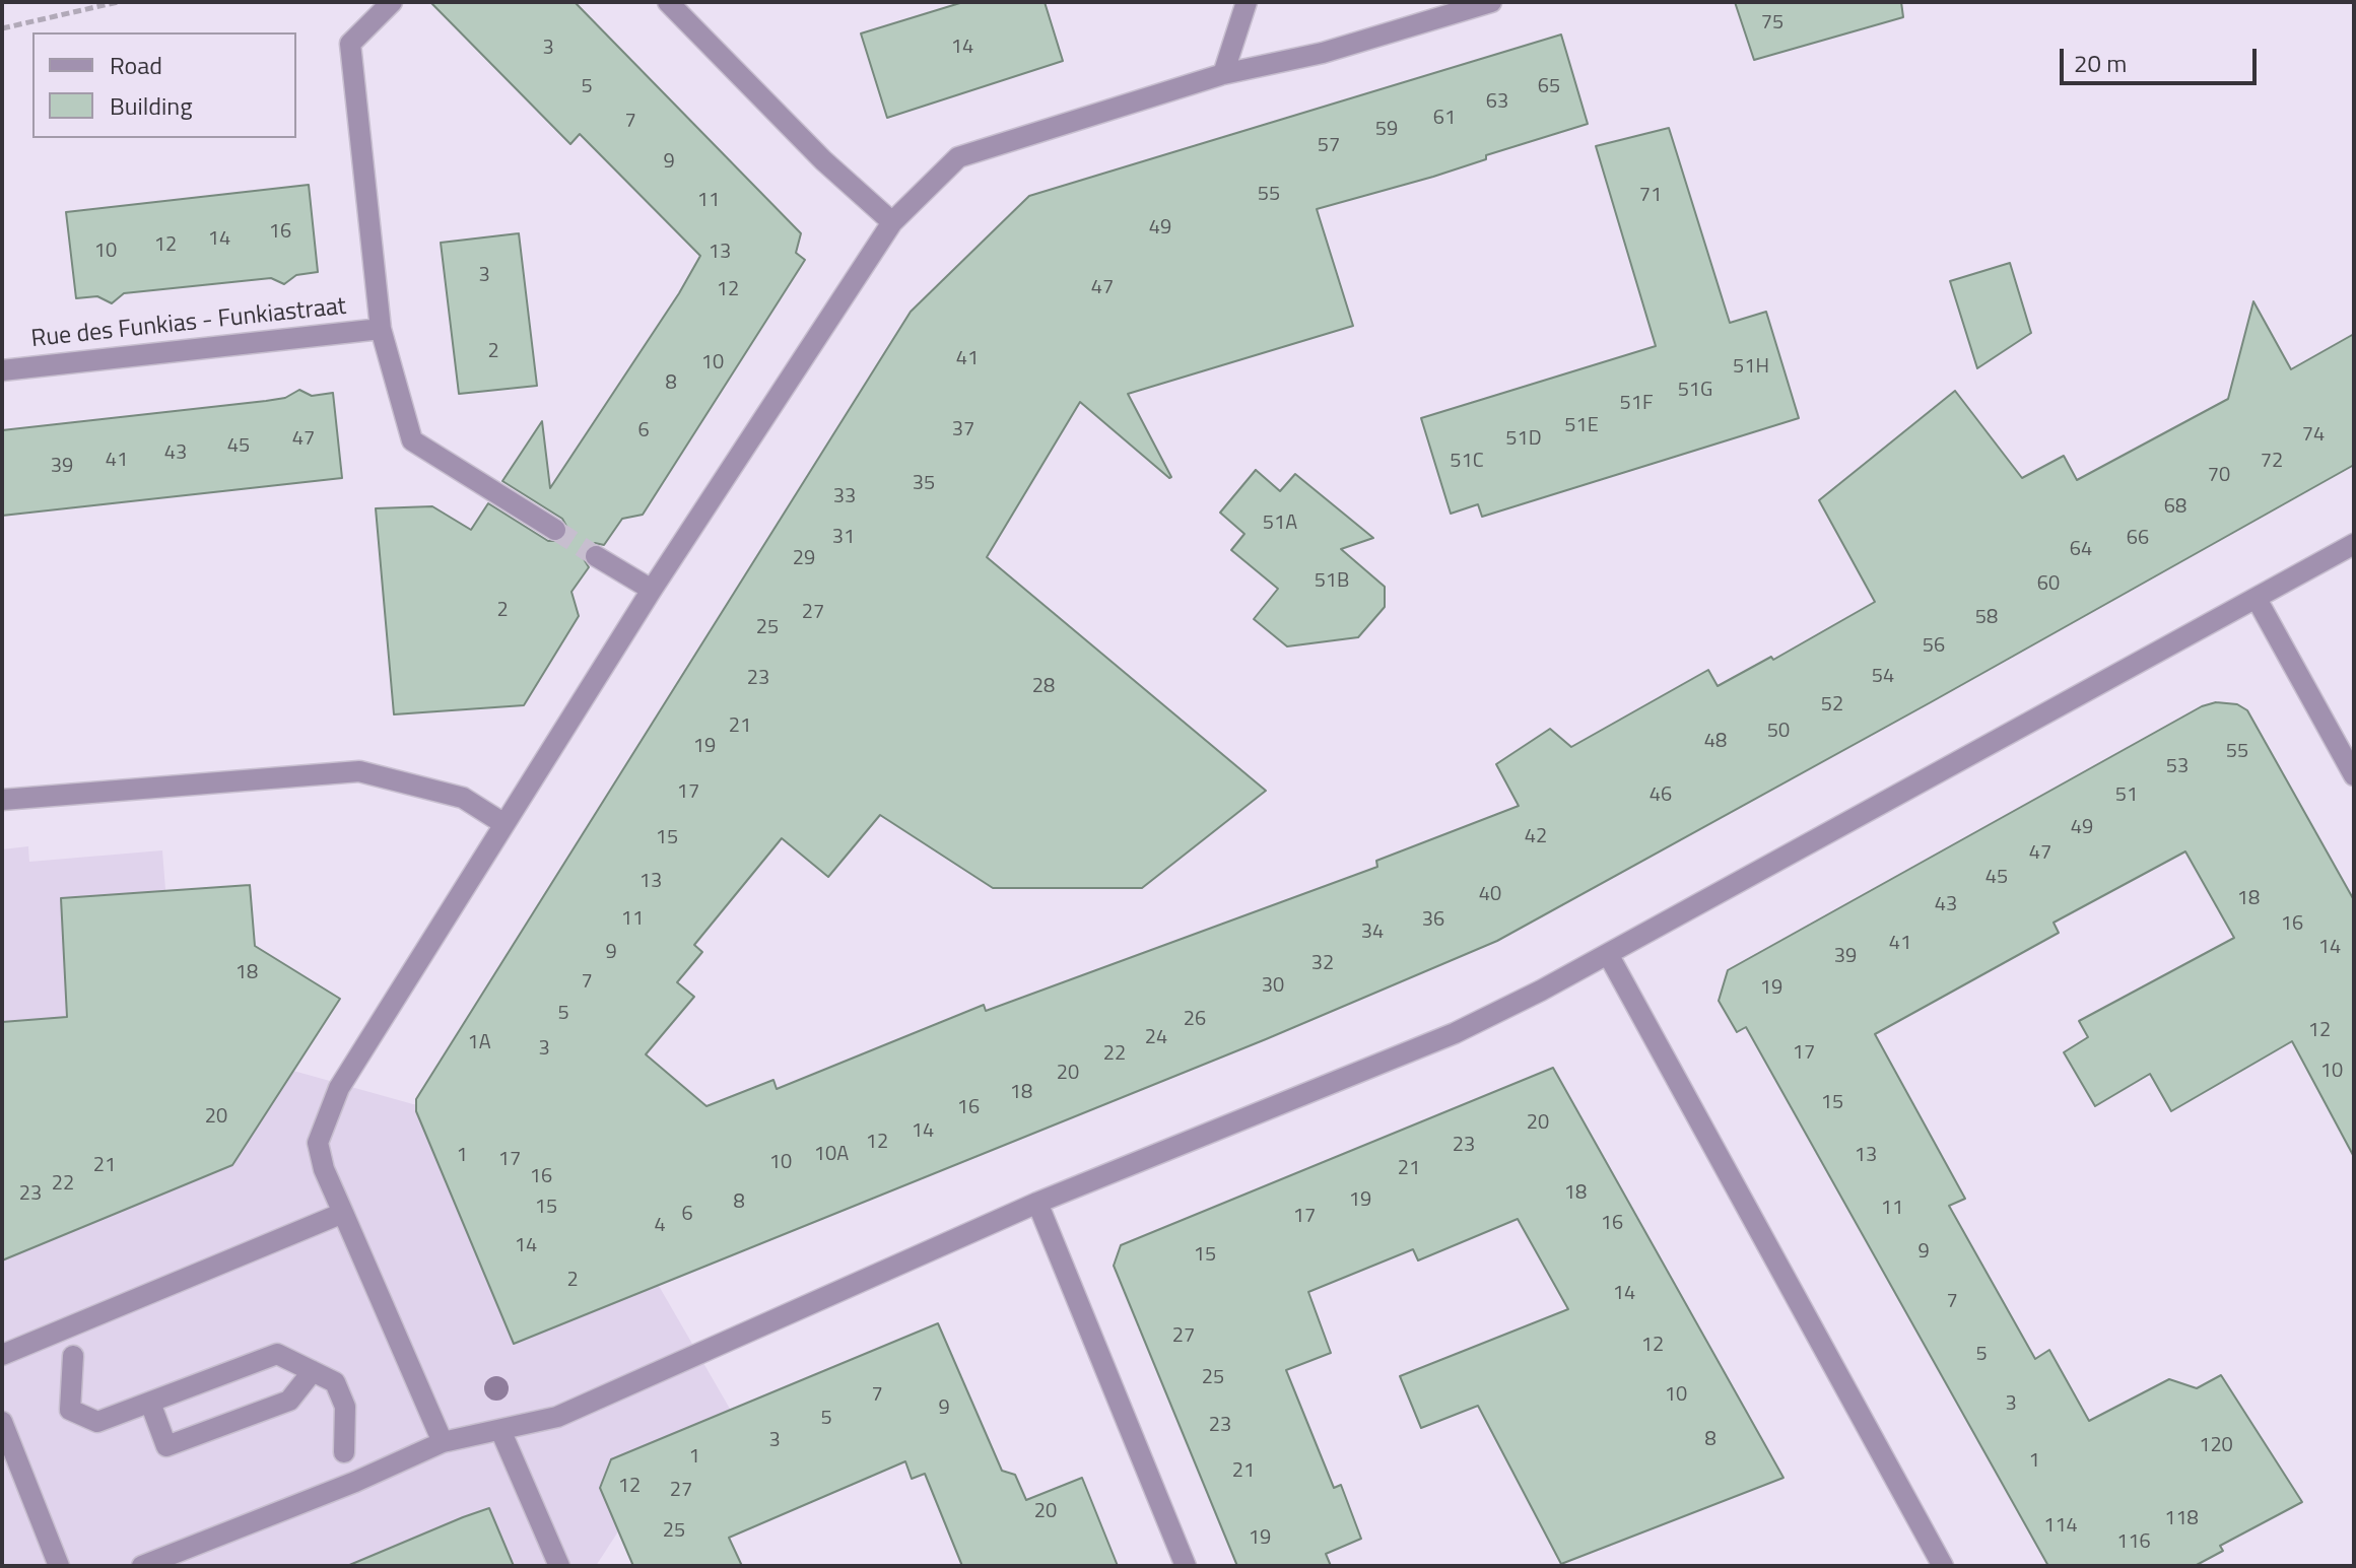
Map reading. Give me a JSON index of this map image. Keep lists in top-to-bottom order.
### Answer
{
  "streets": {
    "street": ["Rue des Funkias - Funkiastraat"]
  },
  "house_numbers": [
    "75",
    "14",
    "3",
    "5",
    "65",
    "63",
    "61",
    "7",
    "59",
    "57",
    "9",
    "55",
    "71",
    "11",
    "49",
    "16",
    "14",
    "12",
    "10",
    "13",
    "3",
    "47",
    "12",
    "2",
    "41",
    "10",
    "51H",
    "8",
    "51G",
    "51F",
    "51E",
    "37",
    "6",
    "74",
    "47",
    "51D",
    "45",
    "43",
    "41",
    "51C",
    "72",
    "39",
    "70",
    "35",
    "33",
    "68",
    "51A",
    "31",
    "66",
    "64",
    "29",
    "51B",
    "60",
    "2",
    "27",
    "58",
    "25",
    "56",
    "54",
    "23",
    "28",
    "52",
    "21",
    "50",
    "48",
    "19",
    "55",
    "53",
    "17",
    "46",
    "51",
    "49",
    "42",
    "15",
    "47",
    "45",
    "13",
    "40",
    "18",
    "43",
    "11",
    "36",
    "16",
    "34",
    "41",
    "14",
    "9",
    "39",
    "32",
    "18",
    "7",
    "30",
    "19",
    "5",
    "26",
    "12",
    "24",
    "1A",
    "3",
    "17",
    "22",
    "10",
    "20",
    "18",
    "15",
    "16",
    "20",
    "20",
    "14",
    "12",
    "23",
    "10A",
    "1",
    "13",
    "17",
    "10",
    "21",
    "21",
    "16",
    "22",
    "18",
    "23",
    "19",
    "8",
    "15",
    "11",
    "6",
    "17",
    "16",
    "4",
    "14",
    "9",
    "15",
    "2",
    "14",
    "7",
    "27",
    "12",
    "5",
    "25",
    "7",
    "10",
    "3",
    "9",
    "5",
    "23",
    "8",
    "3",
    "120",
    "1",
    "1",
    "21",
    "12",
    "27",
    "20",
    "118",
    "114",
    "25",
    "19",
    "116"
  ],
  "legend": ["Road", "Building"],
  "scale_bar": "20 m"
}
